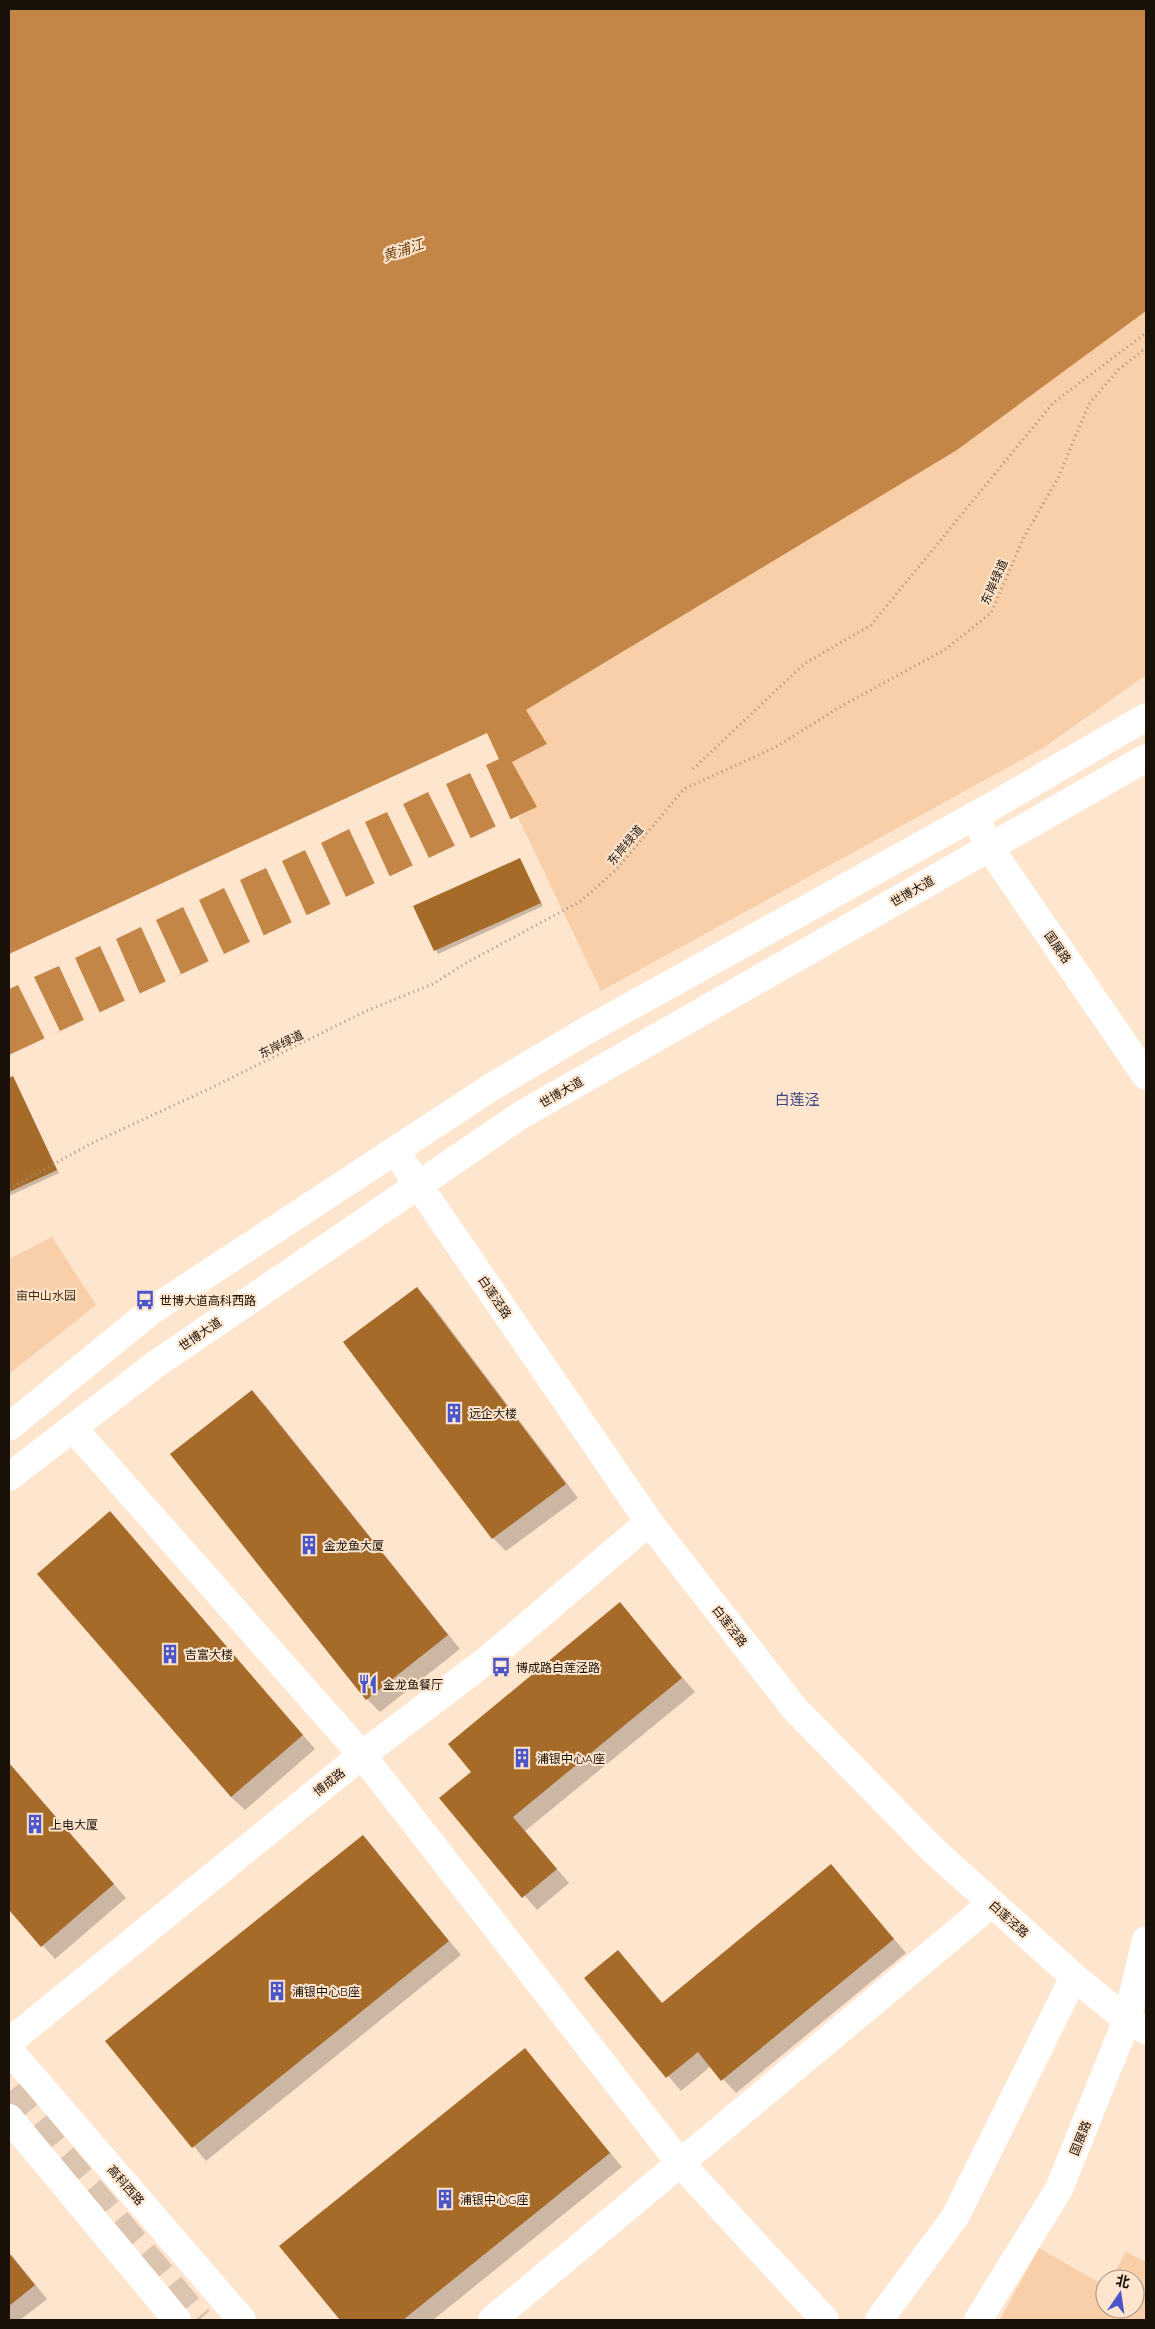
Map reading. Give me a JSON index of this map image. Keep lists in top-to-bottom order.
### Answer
{
  "streets": {
    "street": [
      "世博大道",
      "国展路",
      "白莲泾路",
      "博成路",
      "高科西路"
    ],
    "path": ["东岸绿道"]
  },
  "crossings": [
    ["世博大道", "国展路"],
    ["世博大道", "白莲泾路"],
    ["国展路", "白莲泾路"],
    ["白莲泾路", "博成路"]
  ],
  "districts": ["白莲泾"],
  "water": ["黄浦江"],
  "parks": ["亩中山水园"],
  "places": {
    "bus stop": ["世博大道高科西路", "博成路白莲泾路"],
    "building": [
      "远企大楼",
      "金龙鱼大厦",
      "吉富大楼",
      "浦银中心A座",
      "上电大厦",
      "浦银中心B座",
      "浦银中心G座"
    ],
    "restaurant": ["金龙鱼餐厅"]
  },
  "north": "top"
}
